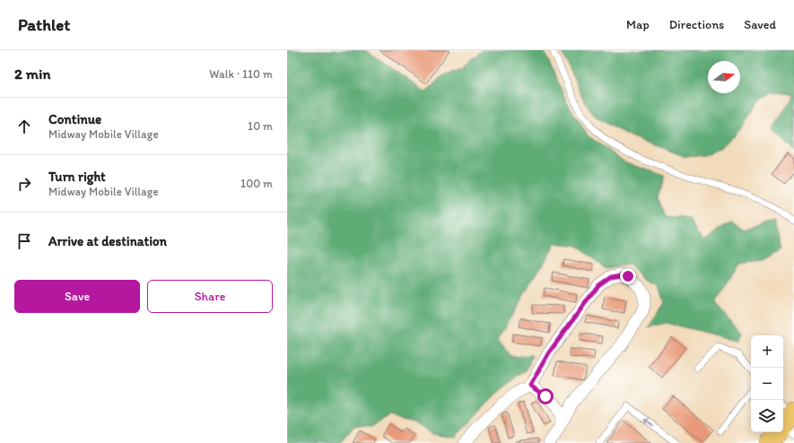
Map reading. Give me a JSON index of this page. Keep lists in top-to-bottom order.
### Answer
{
  "north": "right",
  "page": {
    "header": "Pathlet",
    "nav": ["Map", "Directions", "Saved"],
    "heading": ["2 min", "Walk · 110 m"],
    "list": [
      ["Continue", "Midway Mobile Village", "10 m"],
      ["Turn right", "Midway Mobile Village", "100 m"],
      "Arrive at destination"
    ],
    "buttons": ["Save", "Share"],
    "map_buttons": ["+", "−"]
  }
}
